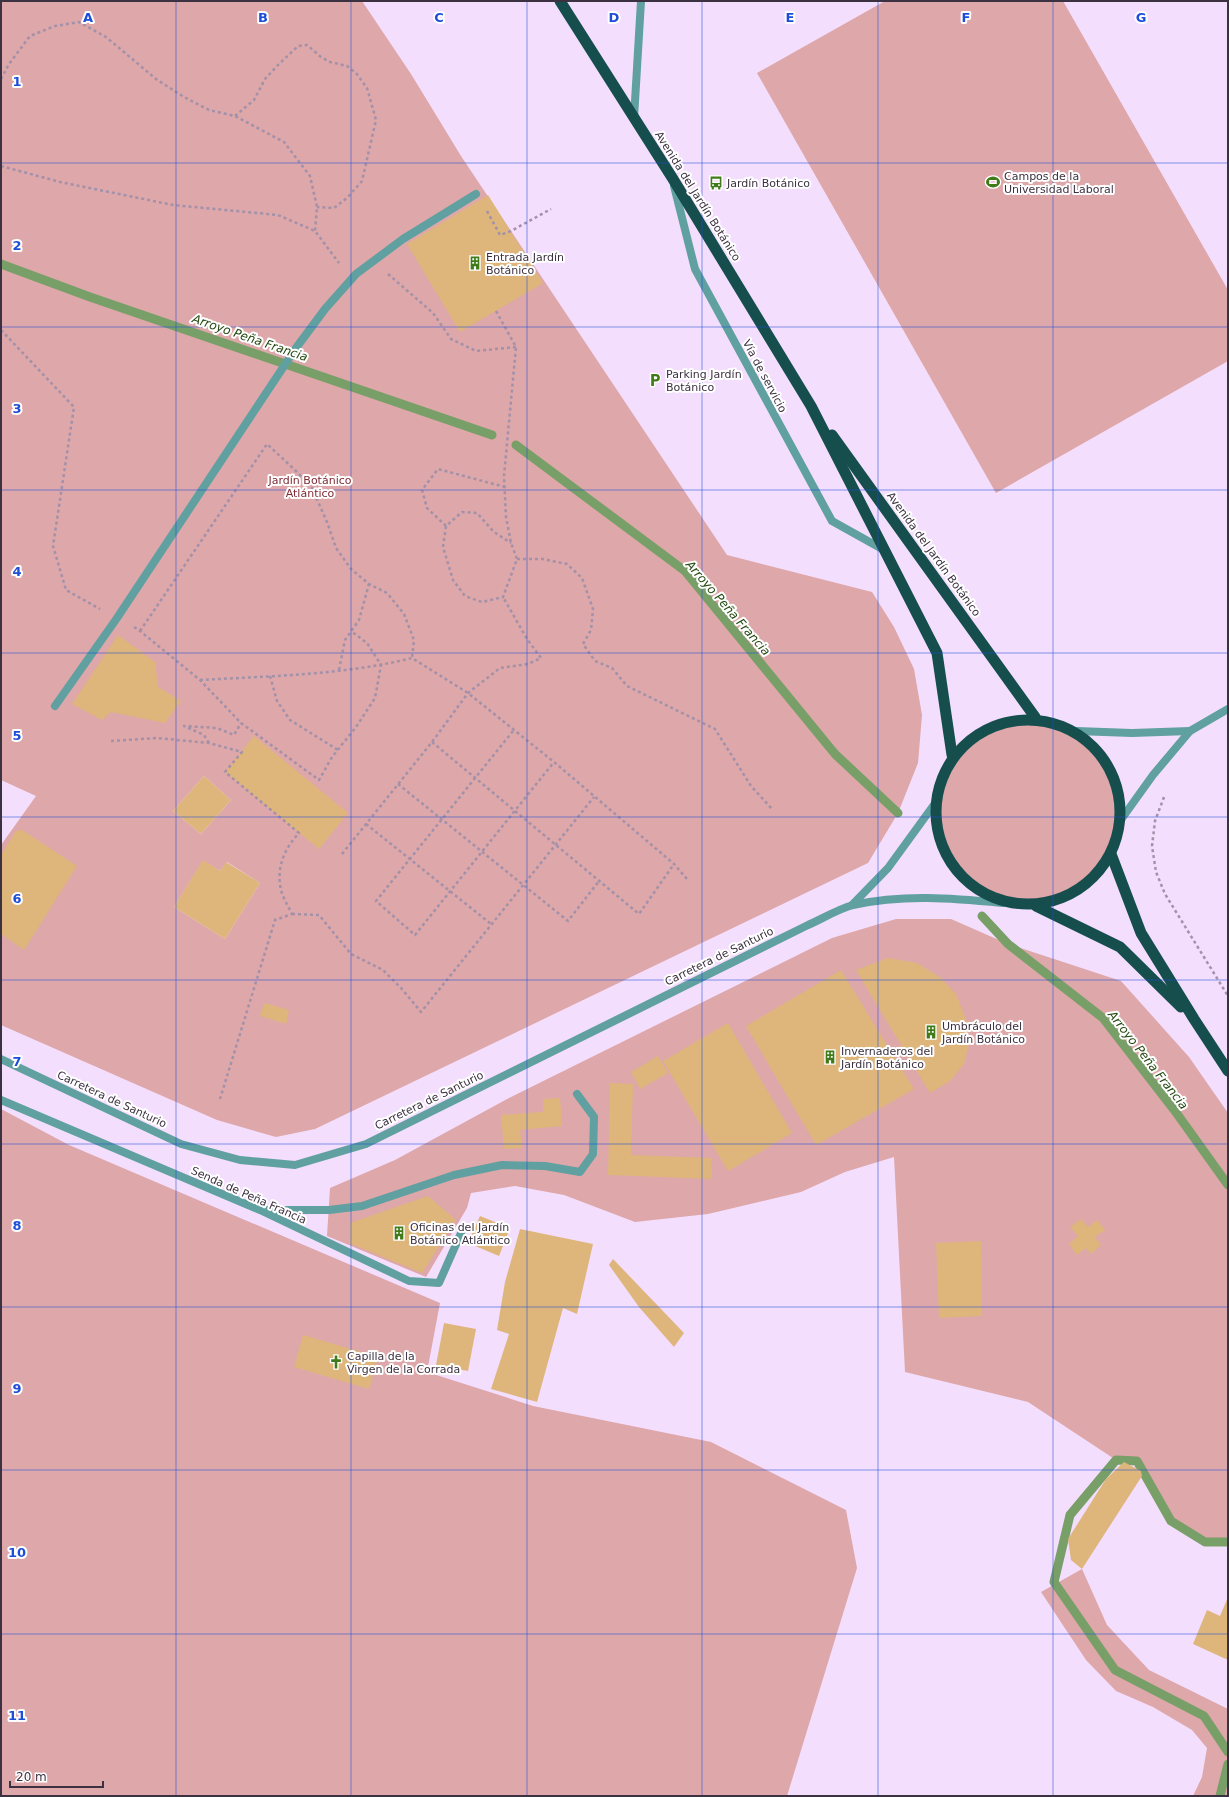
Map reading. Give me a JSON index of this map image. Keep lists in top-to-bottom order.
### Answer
{
  "streets": {
    "highway": ["Avenida del Jardín Botánico"],
    "street": ["Vía de servicio", "Carretera de Santurio", "Senda de Peña Francia"]
  },
  "crossings": [
    ["Avenida del Jardín Botánico", "Vía de servicio"]
  ],
  "water": ["Arroyo Peña Francia"],
  "parks": ["Jardín Botánico Atlántico"],
  "places": {
    "sports": ["Campos de la Universidad Laboral"],
    "bus stop": ["Jardín Botánico"],
    "building": [
      "Entrada Jardín Botánico",
      "Umbráculo del Jardín Botánico",
      "Invernaderos del Jardín Botánico",
      "Oficinas del Jardín Botánico Atlántico"
    ],
    "parking": ["Parking Jardín Botánico"],
    "church": ["Capilla de la Virgen de la Corrada"]
  },
  "scale_bar": "20 m",
  "grid": {
    "columns": [
      "A",
      "B",
      "C",
      "D",
      "E",
      "F",
      "G"
    ],
    "rows": [
      "1",
      "2",
      "3",
      "4",
      "5",
      "6",
      "7",
      "8",
      "9",
      "10",
      "11"
    ]
  }
}
